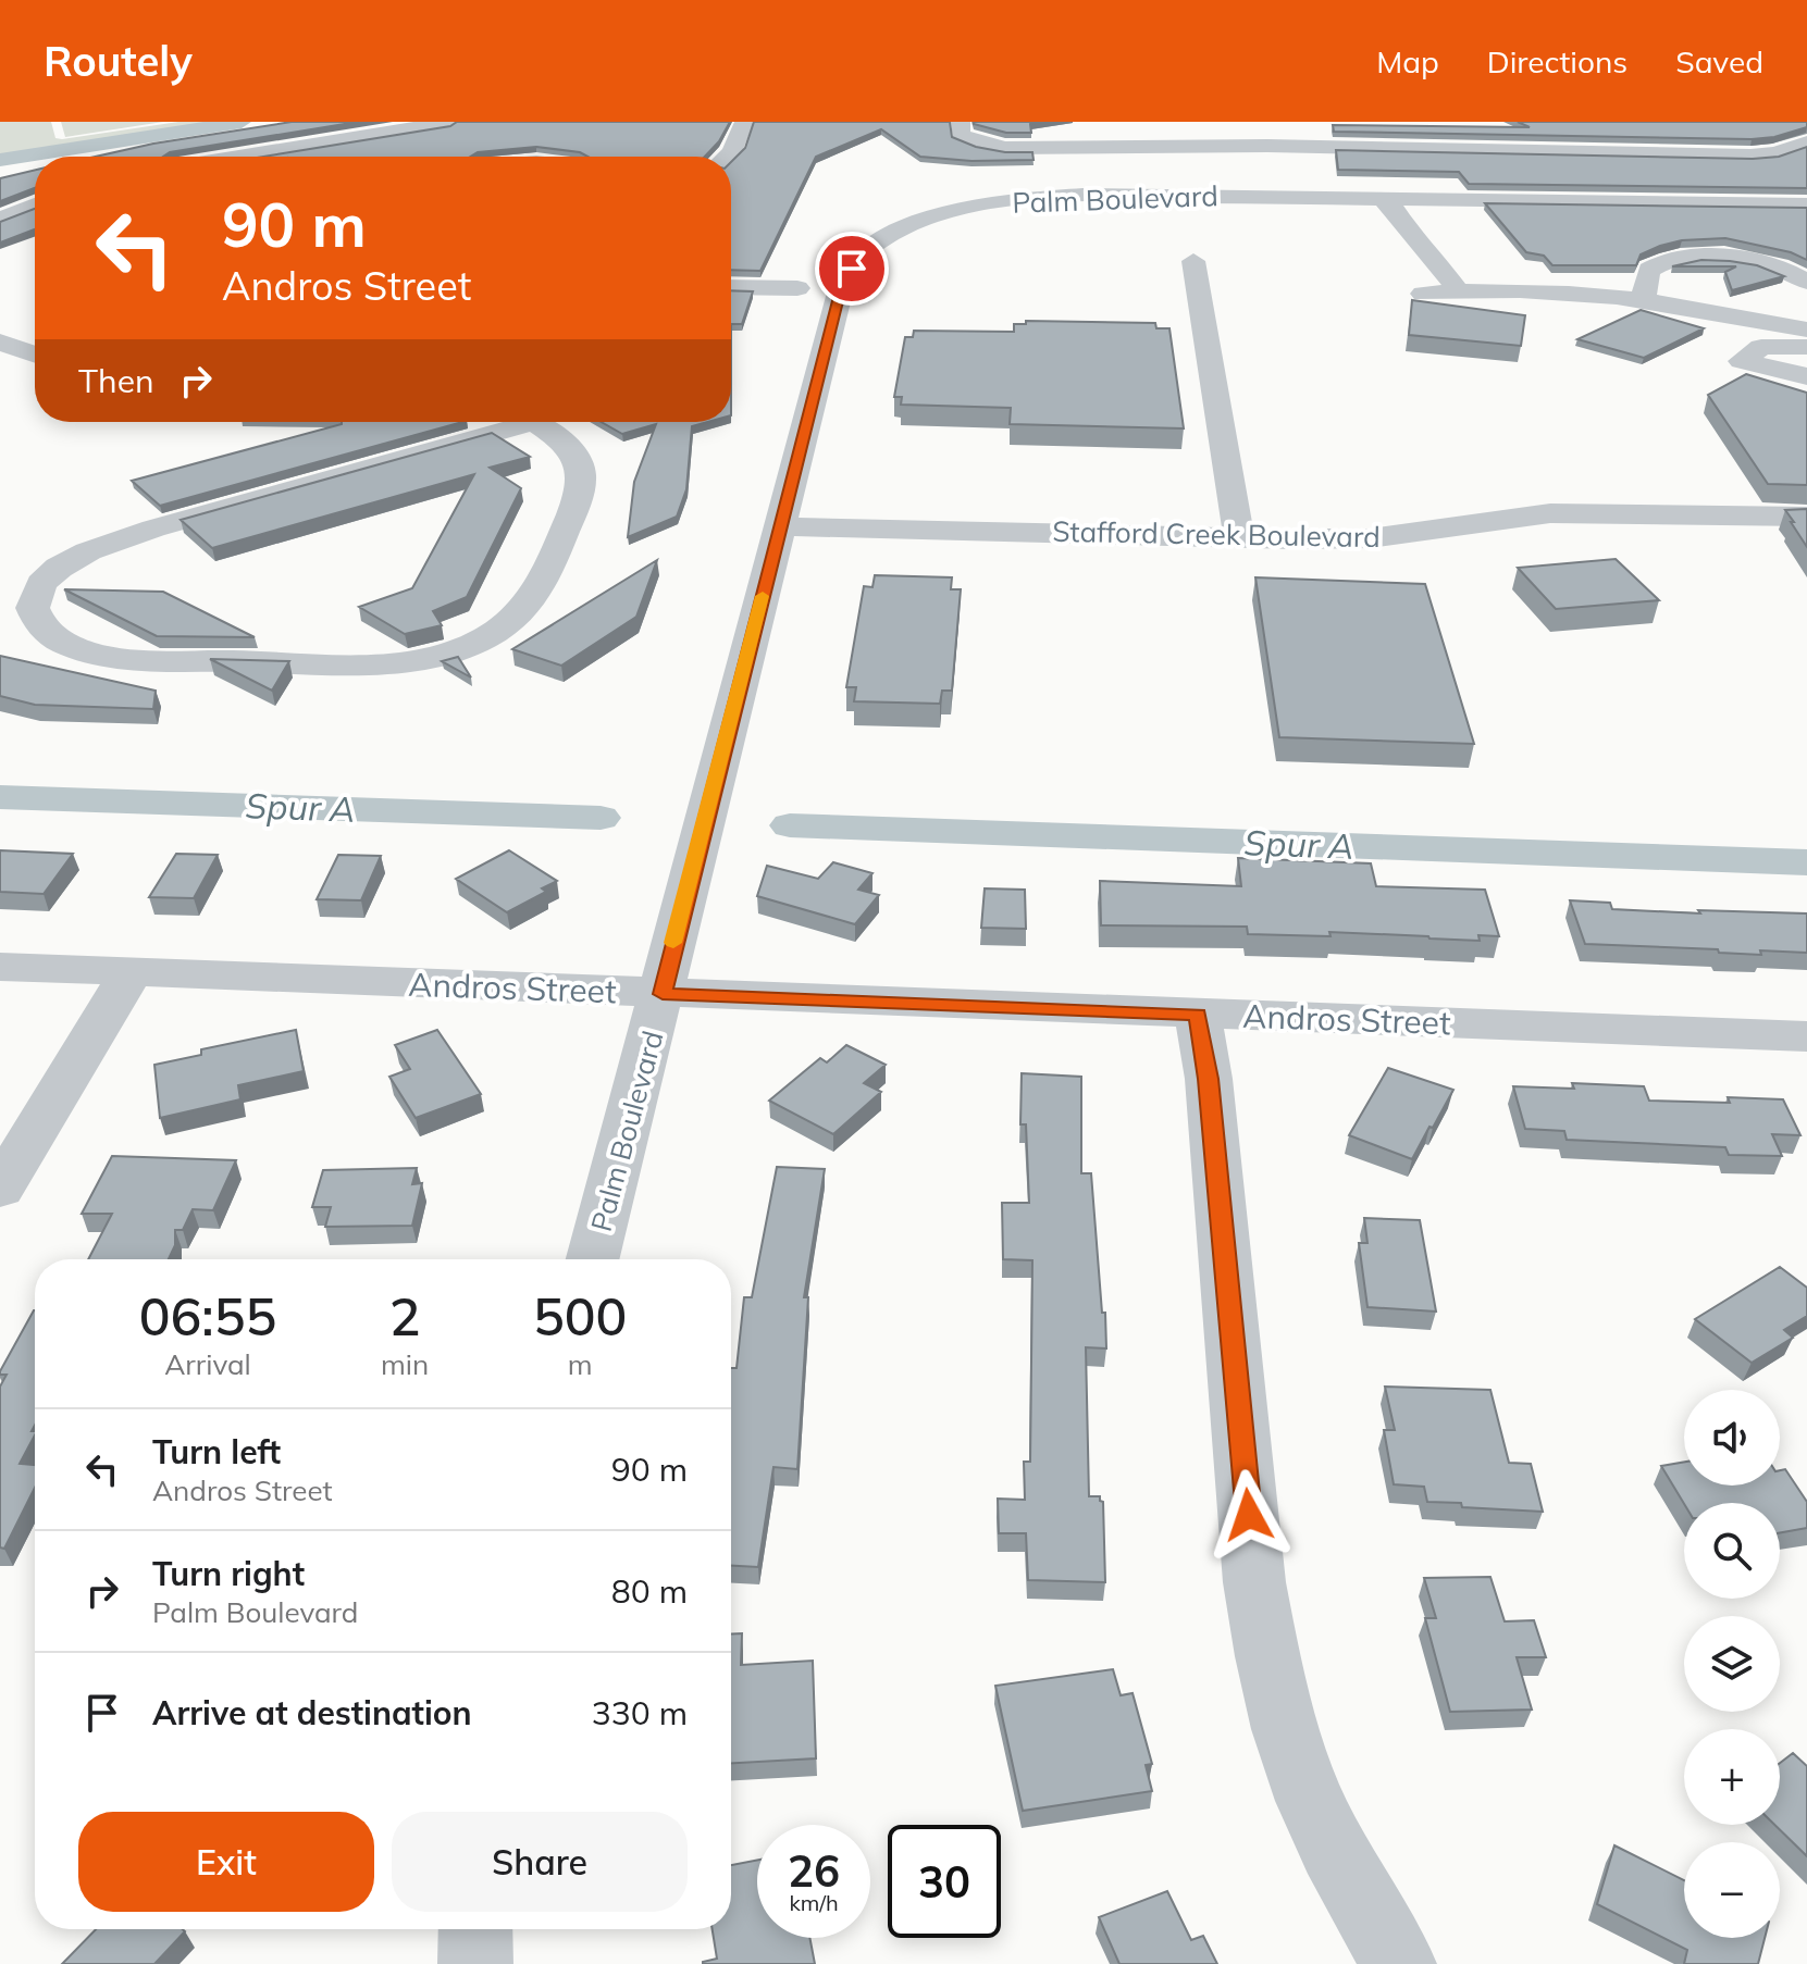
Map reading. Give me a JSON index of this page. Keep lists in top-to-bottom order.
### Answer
{
  "streets": {
    "street": ["Palm Boulevard", "Stafford Creek Boulevard", "Andros Street"]
  },
  "crossings": [
    ["Palm Boulevard", "Stafford Creek Boulevard"],
    ["Palm Boulevard", "Andros Street"]
  ],
  "water": ["Spur A"],
  "page": {
    "header": "Routely",
    "nav": ["Map", "Directions", "Saved"],
    "turn": ["90 m", "Andros Street"],
    "then": "Then",
    "eta": [
      "06:55",
      "Arrival",
      "2",
      "min",
      "500",
      "m"
    ],
    "map_buttons": ["+", "−"],
    "list": [
      {
        "name": "Turn left",
        "note": "Andros Street",
        "value": "90 m"
      },
      {
        "name": "Turn right",
        "note": "Palm Boulevard",
        "value": "80 m"
      },
      {
        "name": "Arrive at destination",
        "value": "330 m"
      }
    ],
    "buttons": ["Exit", "Share"],
    "speed": "26 km/h",
    "limit": "30"
  }
}
